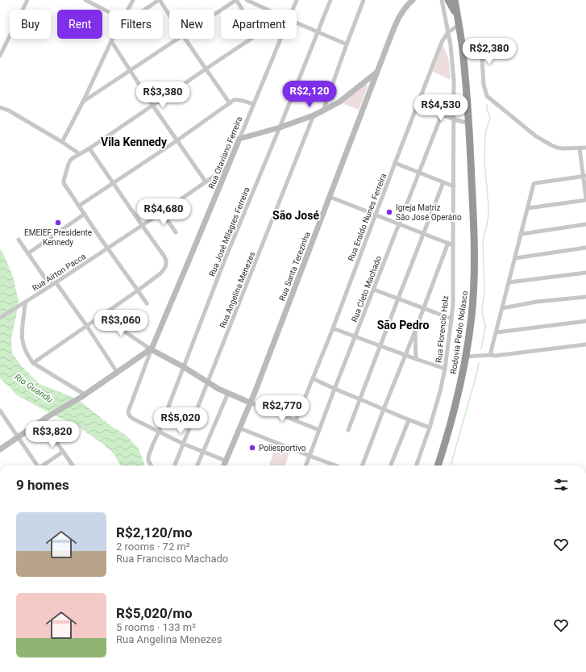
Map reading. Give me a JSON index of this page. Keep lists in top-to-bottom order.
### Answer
{
  "streets": {
    "highway": ["Rodovia Pedro Nolasco"],
    "street": [
      "Rua Otaviano Ferreira",
      "Rua Eraldo Nunes Ferreira",
      "Rua José Milagres Ferreira",
      "Rua Santa Terezinha",
      "Rua Airton Pacca",
      "Rua Cleto Machado",
      "Rua Angelina Menezes",
      "Rua Florencio Holz"
    ]
  },
  "crossings": [
    ["Rua Otaviano Ferreira", "Rua José Milagres Ferreira"],
    ["Rua Otaviano Ferreira", "Rua Airton Pacca"],
    ["Rua Eraldo Nunes Ferreira", "Rua Florencio Holz"],
    ["Rua Eraldo Nunes Ferreira", "Rodovia Pedro Nolasco"]
  ],
  "districts": ["Vila Kennedy", "São José", "São Pedro"],
  "water": ["Rio Guandu"],
  "places": ["Igreja Matriz São José Operário", "EMEIEF Presidente Kennedy", "Poliesportivo"],
  "page": {
    "chip": [
      "Buy",
      "Rent",
      "Filters",
      "New",
      "Apartment"
    ],
    "price": [
      "R$2,380",
      "R$2,120",
      "R$3,380",
      "R$4,530",
      "R$4,680",
      "R$3,060",
      "R$2,770",
      "R$5,020",
      "R$3,820"
    ],
    "heading": "9 homes",
    "list": [
      {
        "name": "R$2,120/mo",
        "note": "2 rooms · 72 m² · Rua Francisco Machado"
      },
      {
        "name": "R$5,020/mo",
        "note": "5 rooms · 133 m² · Rua Angelina Menezes"
      }
    ]
  }
}
